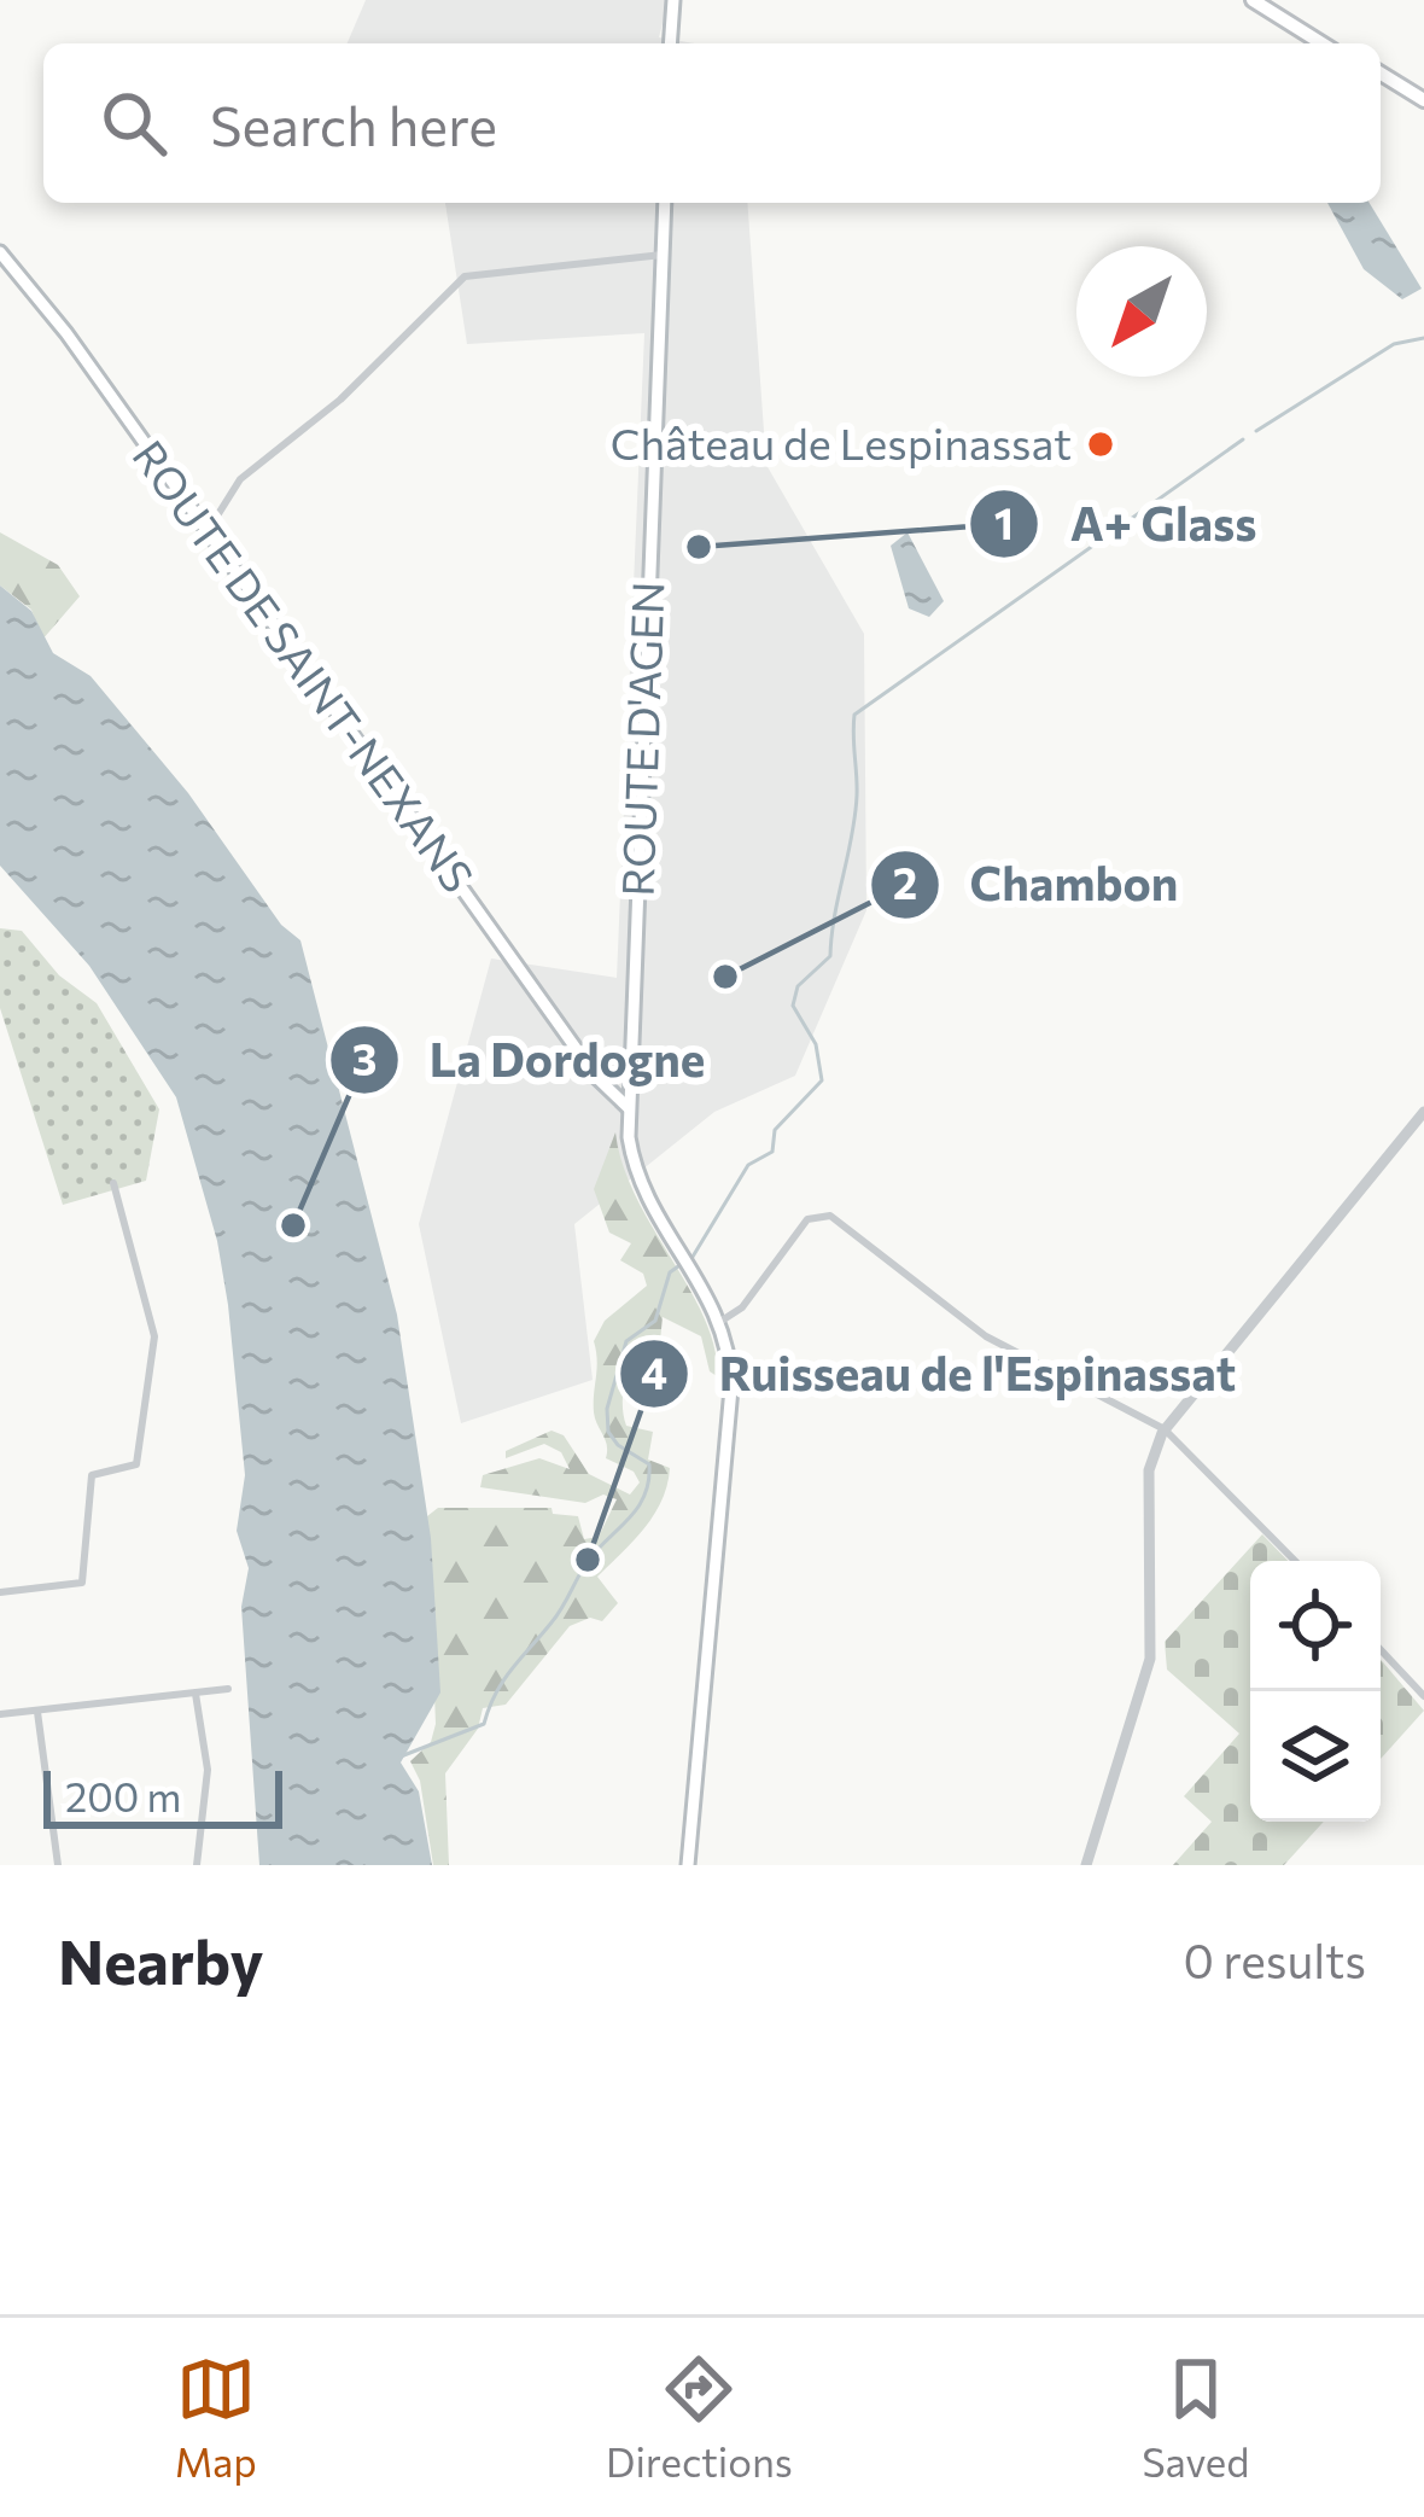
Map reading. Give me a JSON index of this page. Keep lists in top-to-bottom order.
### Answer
{
  "streets": {
    "main road": ["ROUTE DE SAINT-NEXANS", "ROUTE D'AGEN"]
  },
  "crossings": [
    ["ROUTE DE SAINT-NEXANS", "ROUTE D'AGEN"]
  ],
  "places": [
    "Château de Lespinassat",
    "A+ Glass",
    "Chambon",
    "La Dordogne",
    "Ruisseau de l'Espinassat"
  ],
  "scale_bar": "200 m",
  "north": "bottom left",
  "page": {
    "search": "Search here",
    "scale": "200 m",
    "heading": ["Nearby", "0 results"],
    "nav": ["Map", "Directions", "Saved"]
  }
}
